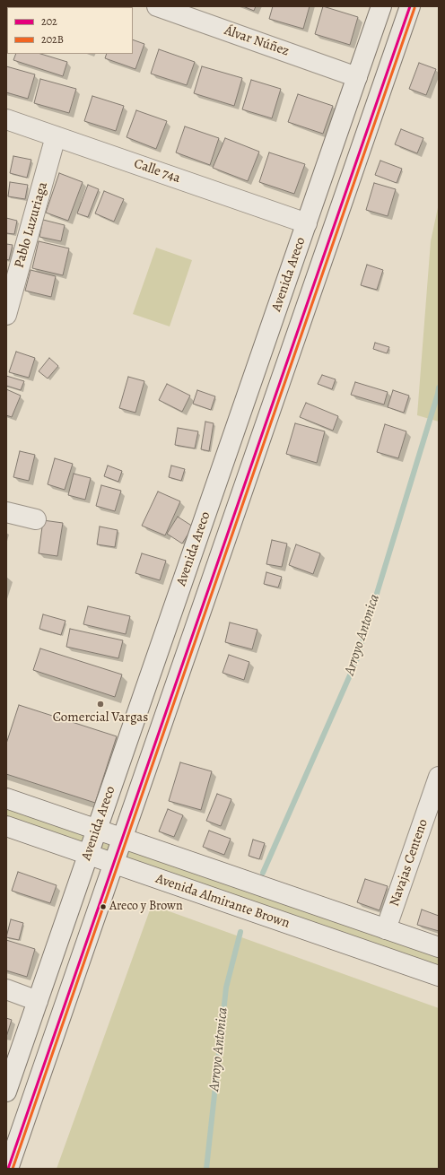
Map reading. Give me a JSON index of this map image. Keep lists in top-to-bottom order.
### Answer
{
  "streets": {
    "main road": [
      "Álvar Núñez",
      "Calle 74a",
      "Pablo Luzuriaga",
      "Avenida Areco",
      "Navajas Centeno",
      "Avenida Almirante Brown"
    ]
  },
  "crossings": [
    ["Álvar Núñez", "Avenida Areco"],
    ["Calle 74a", "Pablo Luzuriaga"],
    ["Calle 74a", "Avenida Areco"],
    ["Avenida Areco", "Avenida Almirante Brown"],
    ["Navajas Centeno", "Avenida Almirante Brown"]
  ],
  "water": ["Arroyo Antonica"],
  "places": ["Comercial Vargas", "Areco y Brown"],
  "lines": ["transit line 202", "transit line 202B"],
  "legend": ["202", "202B"]
}
